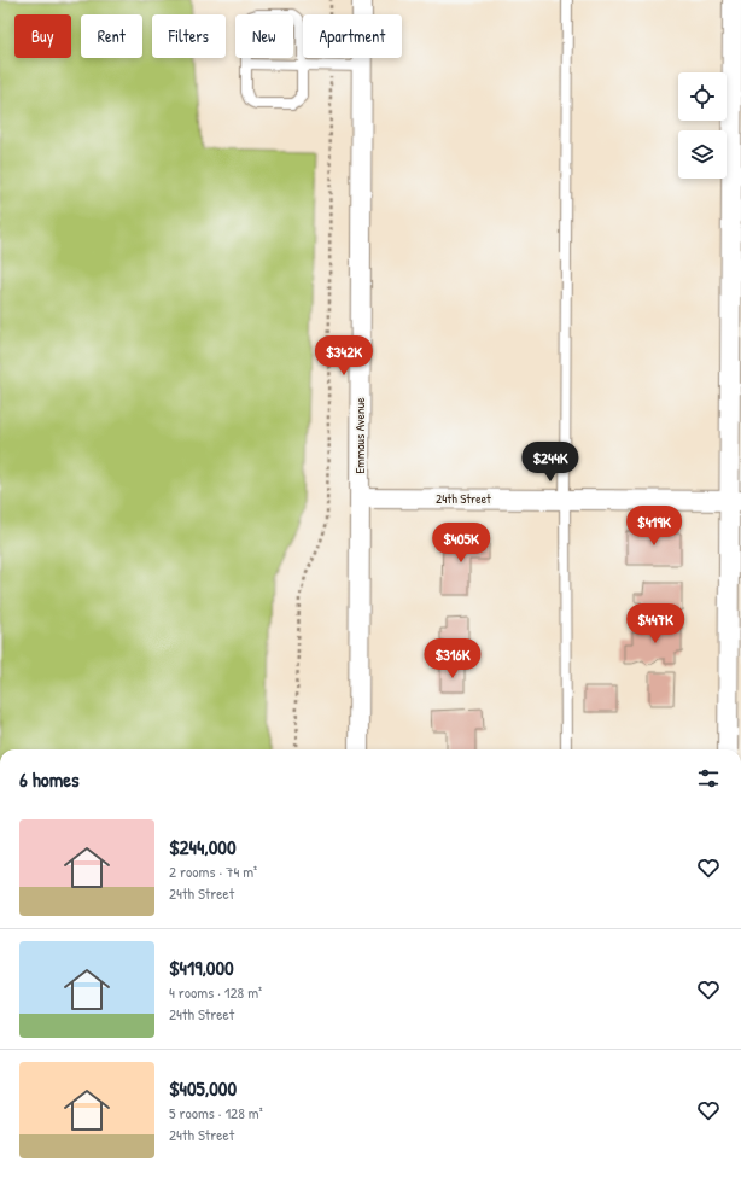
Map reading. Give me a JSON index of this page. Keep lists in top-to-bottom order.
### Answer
{
  "streets": {
    "street": ["Emmaus Avenue", "24th Street"]
  },
  "crossings": [
    ["Emmaus Avenue", "24th Street"]
  ],
  "page": {
    "chip": [
      "Buy",
      "Rent",
      "Filters",
      "New",
      "Apartment"
    ],
    "price": [
      "$342K",
      "$244K",
      "$419K",
      "$405K",
      "$447K",
      "$316K"
    ],
    "heading": "6 homes",
    "list": [
      {
        "name": "$244,000",
        "note": "2 rooms · 74 m² · 24th Street"
      },
      {
        "name": "$419,000",
        "note": "4 rooms · 128 m² · 24th Street"
      },
      {
        "name": "$405,000",
        "note": "5 rooms · 128 m² · 24th Street"
      }
    ]
  }
}
